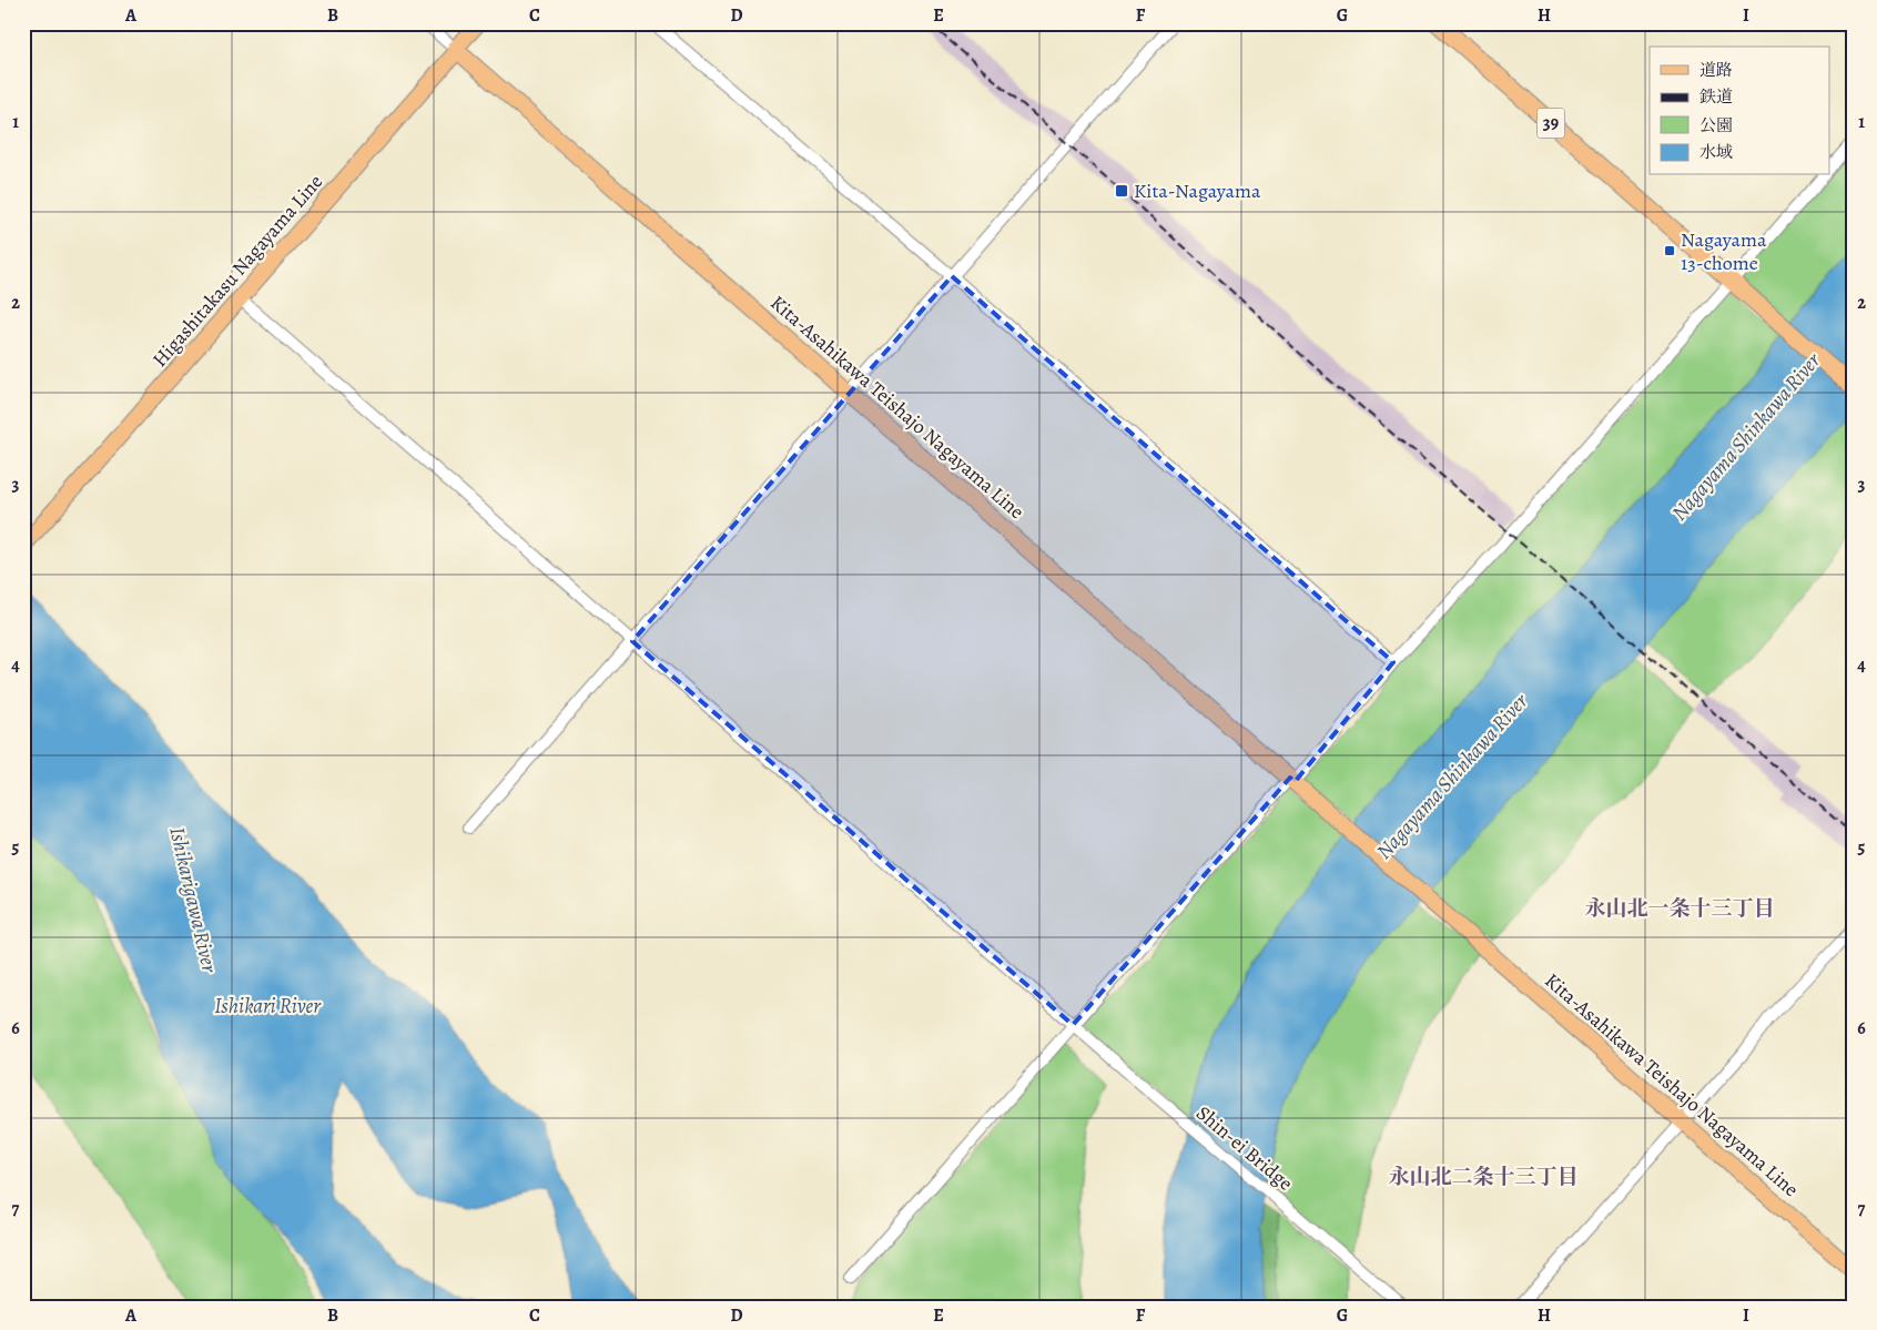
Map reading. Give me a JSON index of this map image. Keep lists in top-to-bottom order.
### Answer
{
  "streets": {
    "highway": ["39"],
    "main road": ["Higashitakasu Nagayama Line", "Kita-Asahikawa Teishajo Nagayama Line"],
    "street": ["Shin-ei Bridge"]
  },
  "crossings": [
    ["Higashitakasu Nagayama Line", "Kita-Asahikawa Teishajo Nagayama Line"],
    ["Higashitakasu Nagayama Line", "Shin-ei Bridge"]
  ],
  "districts": ["永山北一条十三丁目", "永山北二条十三丁目"],
  "water": ["Nagayama Shinkawa River", "Ishikarigawa River", "Ishikari River"],
  "places": {
    "transit": ["Kita-Nagayama", "Nagayama 13-chome"]
  },
  "legend": [
    "道路",
    "鉄道",
    "公園",
    "水域"
  ],
  "grid": {
    "columns": [
      "A",
      "B",
      "C",
      "D",
      "E",
      "F",
      "G",
      "H",
      "I"
    ],
    "rows": [
      "1",
      "2",
      "3",
      "4",
      "5",
      "6",
      "7"
    ]
  }
}
